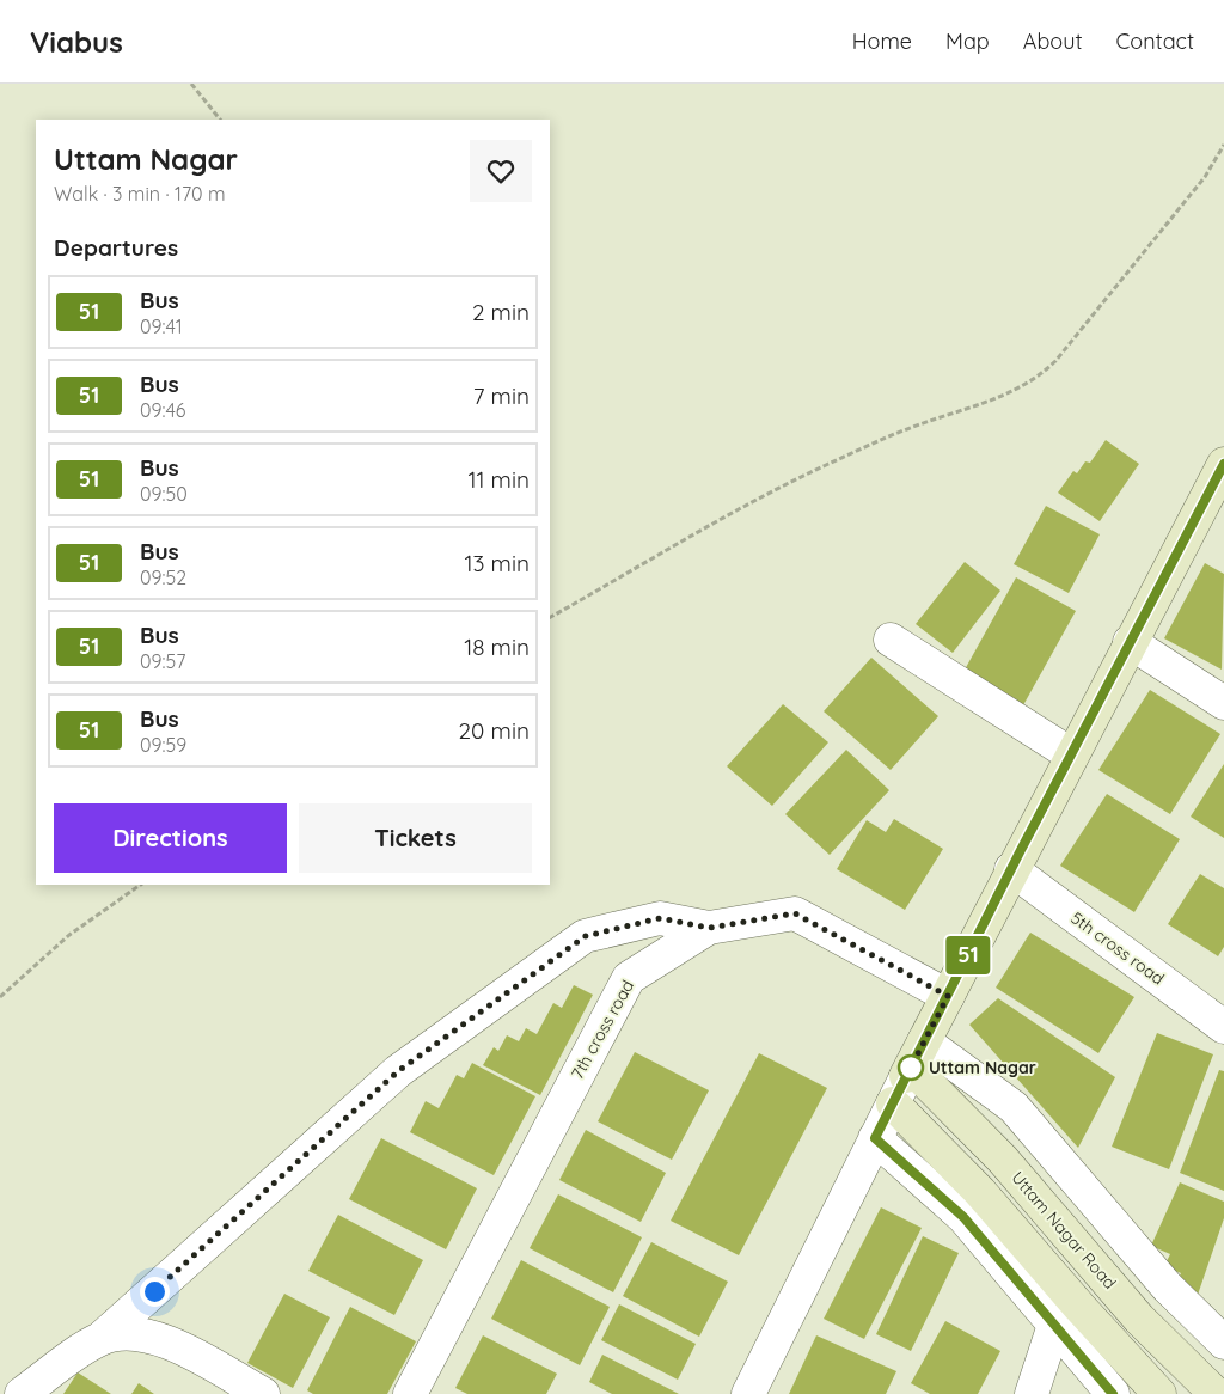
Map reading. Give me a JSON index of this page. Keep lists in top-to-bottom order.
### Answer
{
  "streets": {
    "street": ["5th cross road", "7th cross road", "Uttam Nagar Road"]
  },
  "places": ["Uttam Nagar"],
  "lines": ["bus line 51"],
  "page": {
    "header": "Viabus",
    "nav": [
      "Home",
      "Map",
      "About",
      "Contact"
    ],
    "on_map": "51",
    "heading": [
      ["Uttam Nagar", "Walk · 3 min · 170 m"],
      "Departures"
    ],
    "list": [
      {
        "mark": "51",
        "name": "Bus",
        "note": "09:41",
        "value": "2 min"
      },
      {
        "mark": "51",
        "name": "Bus",
        "note": "09:46",
        "value": "7 min"
      },
      {
        "mark": "51",
        "name": "Bus",
        "note": "09:50",
        "value": "11 min"
      },
      {
        "mark": "51",
        "name": "Bus",
        "note": "09:52",
        "value": "13 min"
      },
      {
        "mark": "51",
        "name": "Bus",
        "note": "09:57",
        "value": "18 min"
      },
      {
        "mark": "51",
        "name": "Bus",
        "note": "09:59",
        "value": "20 min"
      }
    ],
    "buttons": ["Directions", "Tickets"]
  }
}
